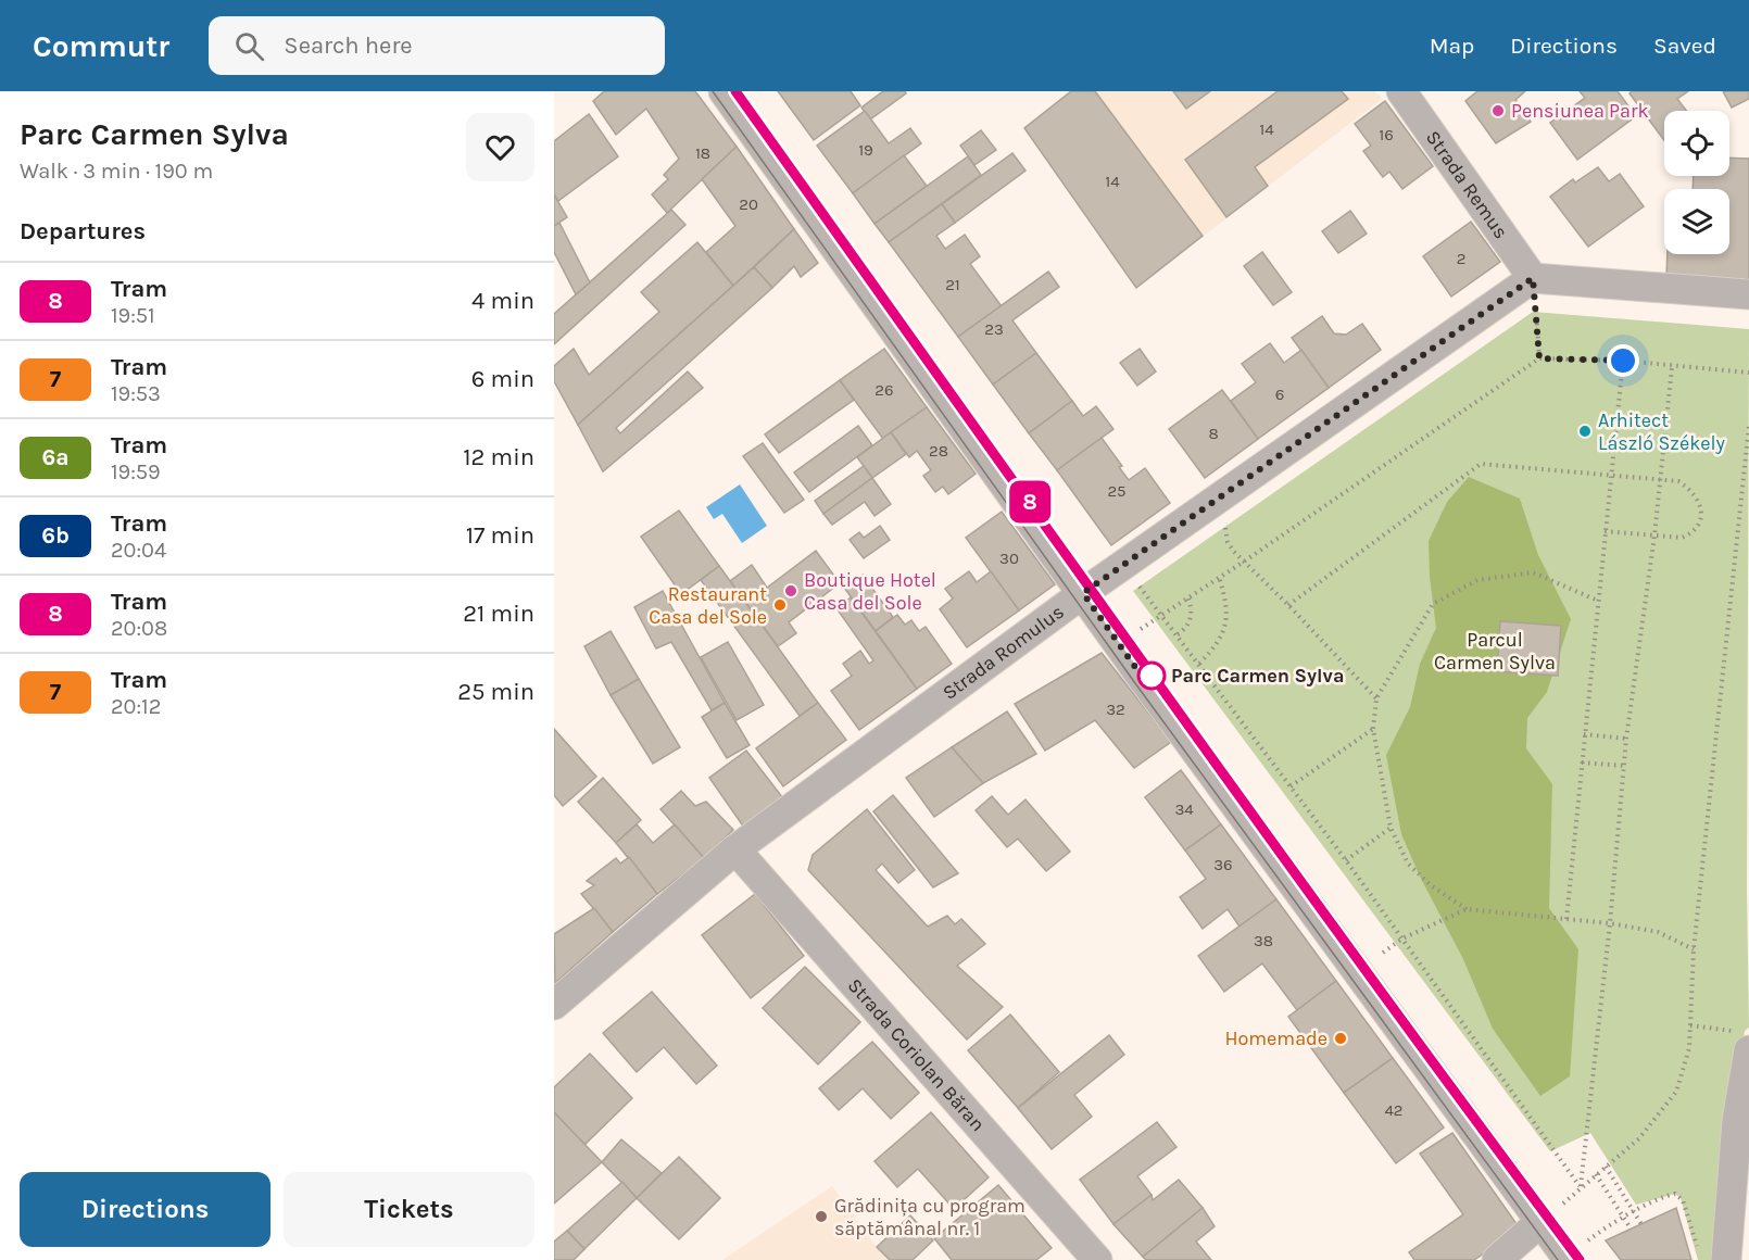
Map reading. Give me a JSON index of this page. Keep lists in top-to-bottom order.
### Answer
{
  "streets": {
    "street": ["Strada Remus", "Strada Romulus", "Strada Coriolan Băran"]
  },
  "crossings": [
    ["Strada Remus", "Strada Romulus"],
    ["Strada Romulus", "Strada Coriolan Băran"]
  ],
  "parks": ["Parcul Carmen Sylva"],
  "places": [
    "Pensiunea Park",
    "Arhitect László Székely",
    "Boutique Hotel Casa del Sole",
    "Restaurant Casa del Sole",
    "Parc Carmen Sylva",
    "Homemade",
    "Grădinița cu program săptămânal nr. 1"
  ],
  "lines": ["tram line 8"],
  "house_numbers": [
    "14",
    "16",
    "19",
    "18",
    "14",
    "20",
    "2",
    "21",
    "23",
    "26",
    "6",
    "8",
    "28",
    "25",
    "30",
    "32",
    "34",
    "36",
    "38",
    "42"
  ],
  "page": {
    "header": "Commutr",
    "search": "Search here",
    "nav": ["Map", "Directions", "Saved"],
    "heading": [
      ["Parc Carmen Sylva", "Walk · 3 min · 190 m"],
      "Departures"
    ],
    "on_map": "8",
    "list": [
      {
        "mark": "8",
        "name": "Tram",
        "note": "19:51",
        "value": "4 min"
      },
      {
        "mark": "7",
        "name": "Tram",
        "note": "19:53",
        "value": "6 min"
      },
      {
        "mark": "6a",
        "name": "Tram",
        "note": "19:59",
        "value": "12 min"
      },
      {
        "mark": "6b",
        "name": "Tram",
        "note": "20:04",
        "value": "17 min"
      },
      {
        "mark": "8",
        "name": "Tram",
        "note": "20:08",
        "value": "21 min"
      },
      {
        "mark": "7",
        "name": "Tram",
        "note": "20:12",
        "value": "25 min"
      }
    ],
    "buttons": ["Directions", "Tickets"]
  }
}
